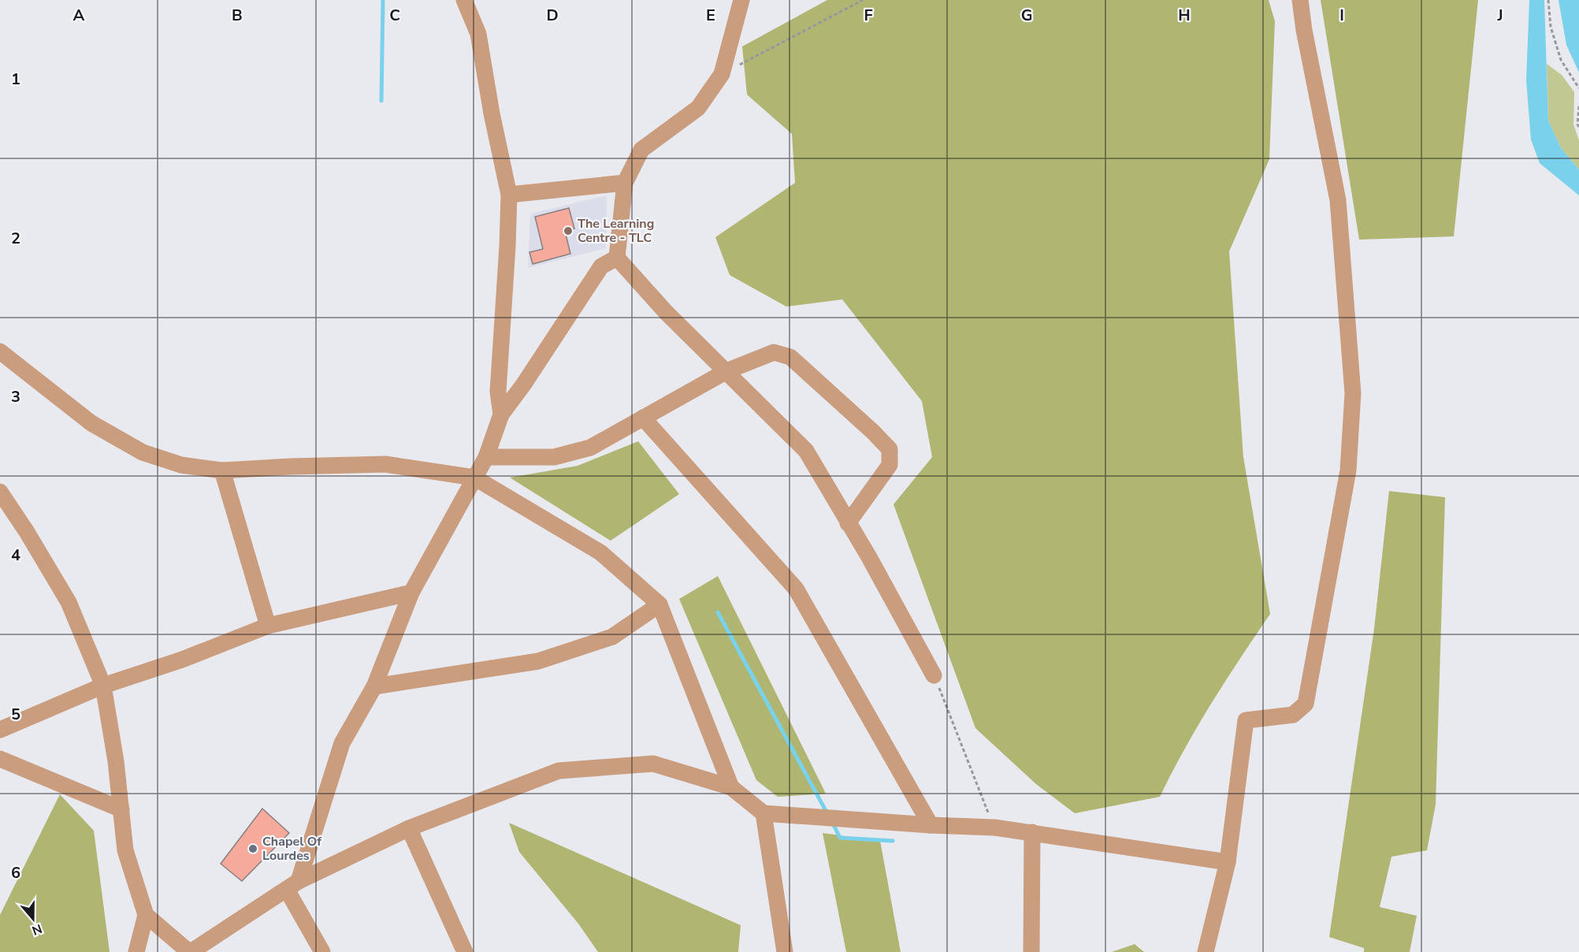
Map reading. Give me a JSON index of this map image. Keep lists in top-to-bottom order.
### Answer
{
  "places": ["The Learning Centre - TLC", "Chapel Of Lourdes"],
  "north": "bottom",
  "grid": {
    "columns": [
      "A",
      "B",
      "C",
      "D",
      "E",
      "F",
      "G",
      "H",
      "I",
      "J"
    ],
    "rows": [
      "1",
      "2",
      "3",
      "4",
      "5",
      "6"
    ]
  }
}
